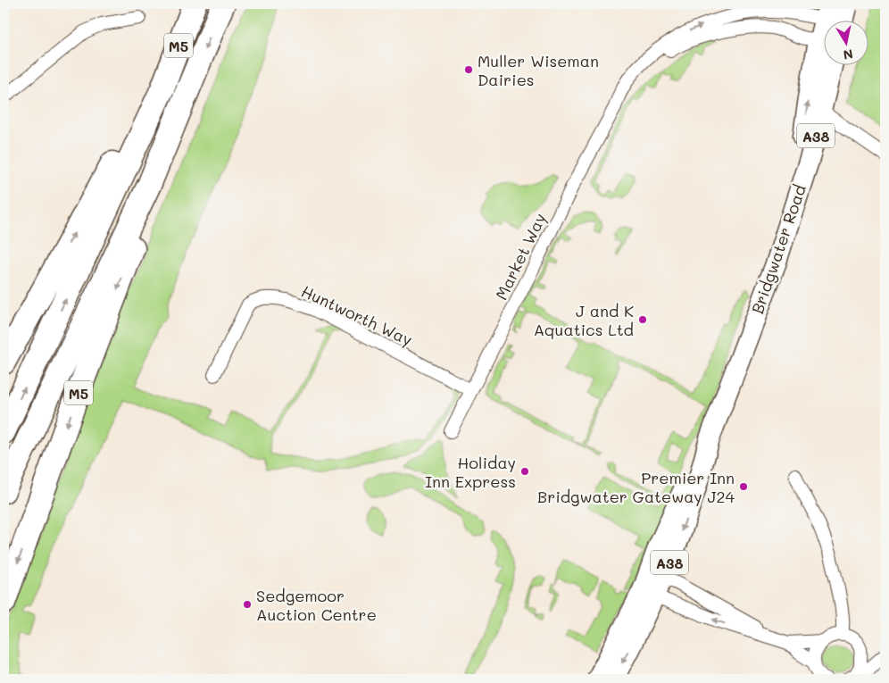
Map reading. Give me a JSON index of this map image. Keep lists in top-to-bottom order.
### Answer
{
  "streets": {
    "highway": ["M5"],
    "main road": ["A38", "Bridgwater Road"],
    "street": ["Market Way", "Huntworth Way"]
  },
  "crossings": [
    ["Market Way", "Huntworth Way"]
  ],
  "places": [
    "Muller Wiseman Dairies",
    "J and K Aquatics Ltd",
    "Holiday Inn Express",
    "Premier Inn Bridgwater Gateway J24",
    "Sedgemoor Auction Centre"
  ],
  "north": "bottom"
}
